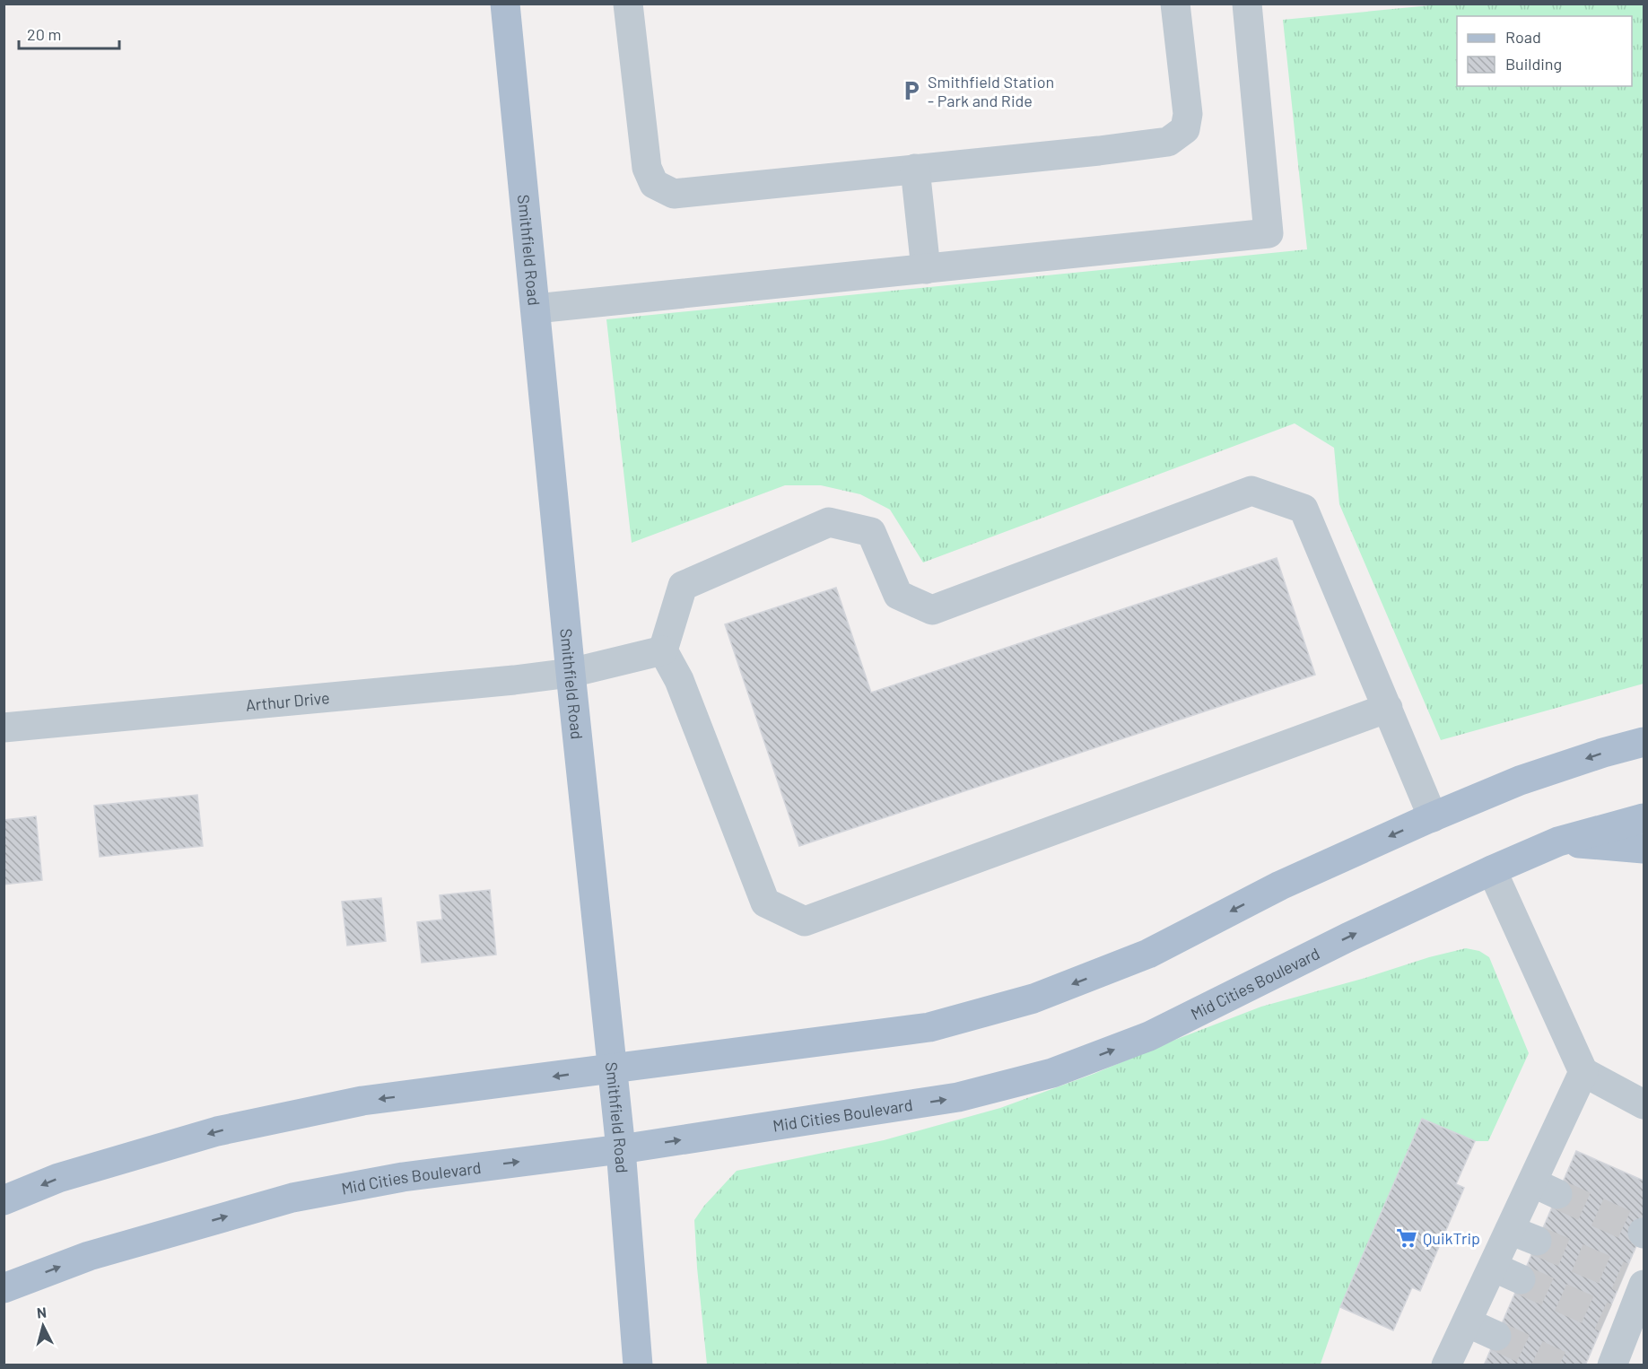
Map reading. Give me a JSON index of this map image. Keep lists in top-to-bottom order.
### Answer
{
  "streets": {
    "main road": ["Smithfield Road", "Mid Cities Boulevard"],
    "street": ["Arthur Drive"]
  },
  "crossings": [
    ["Smithfield Road", "Arthur Drive"],
    ["Smithfield Road", "Mid Cities Boulevard"]
  ],
  "places": {
    "parking": ["Smithfield Station - Park and Ride"],
    "supermarket": ["QuikTrip"]
  },
  "legend": ["Road", "Building"],
  "scale_bar": "20 m",
  "north": "top"
}
